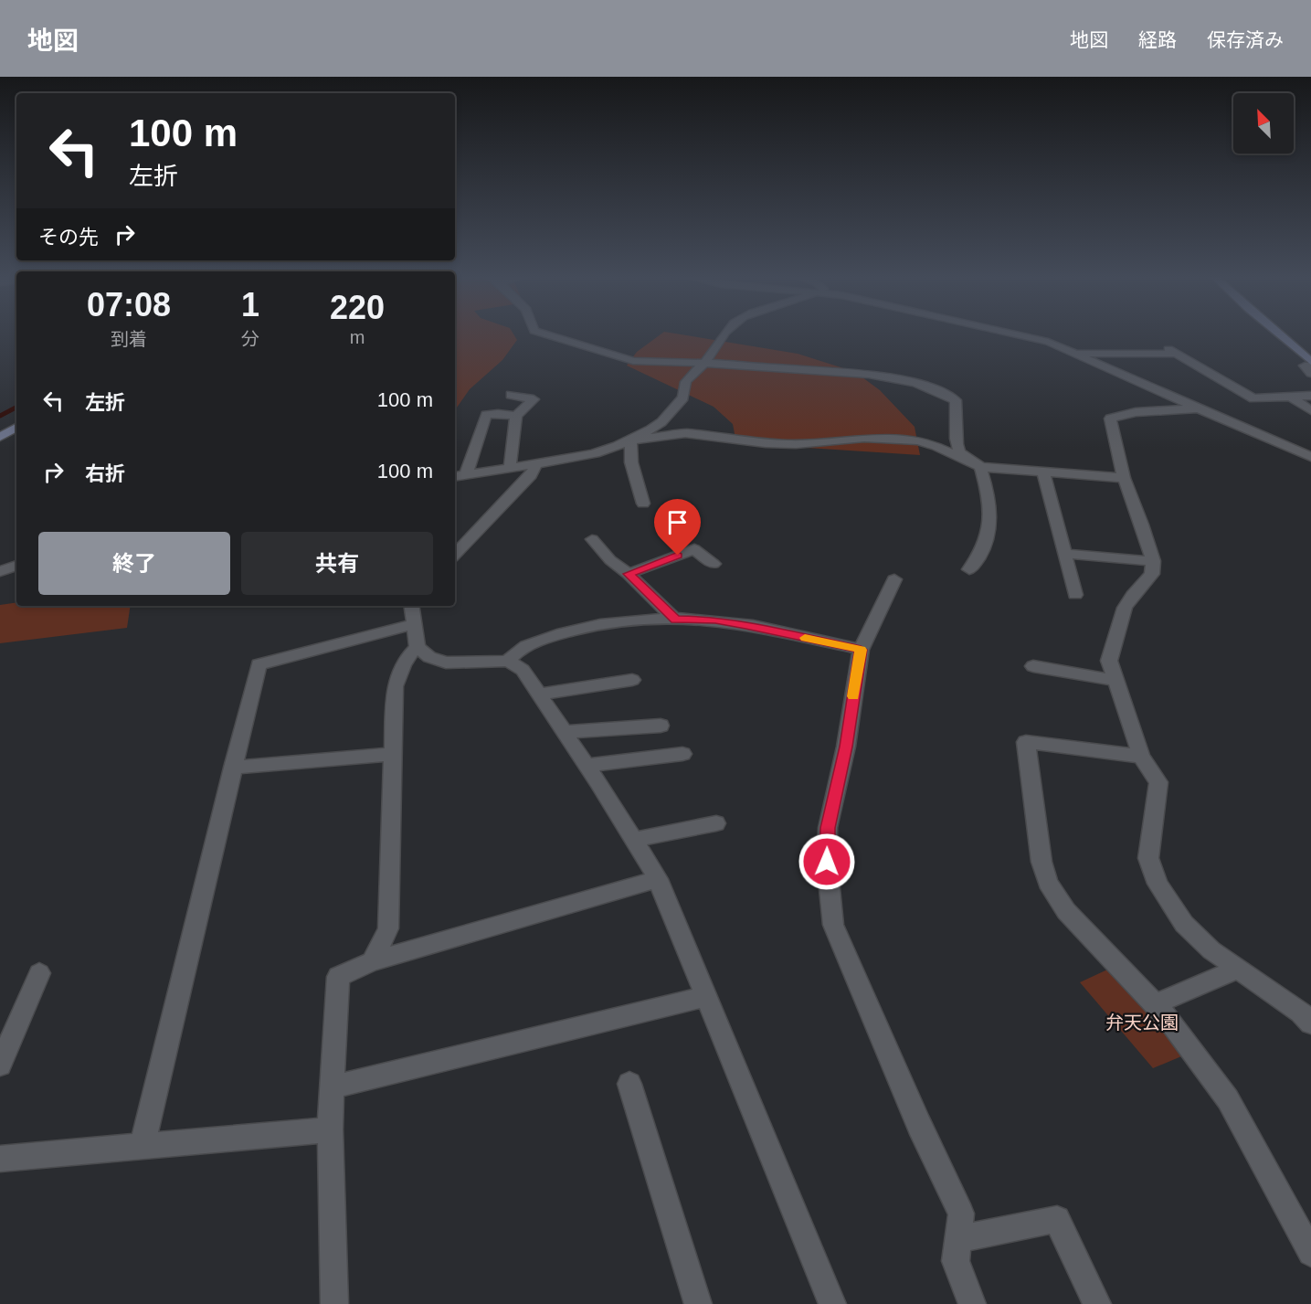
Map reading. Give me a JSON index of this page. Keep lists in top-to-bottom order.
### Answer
{
  "parks": ["弁天公園"],
  "north": "top left",
  "page": {
    "header": "地図",
    "nav": ["地図", "経路", "保存済み"],
    "turn": ["100 m", "左折"],
    "then": "その先",
    "eta": [
      "07:08",
      "到着",
      "1",
      "分",
      "220",
      "m"
    ],
    "list": [
      {
        "name": "左折",
        "value": "100 m"
      },
      {
        "name": "右折",
        "value": "100 m"
      }
    ],
    "buttons": ["終了", "共有"]
  }
}
